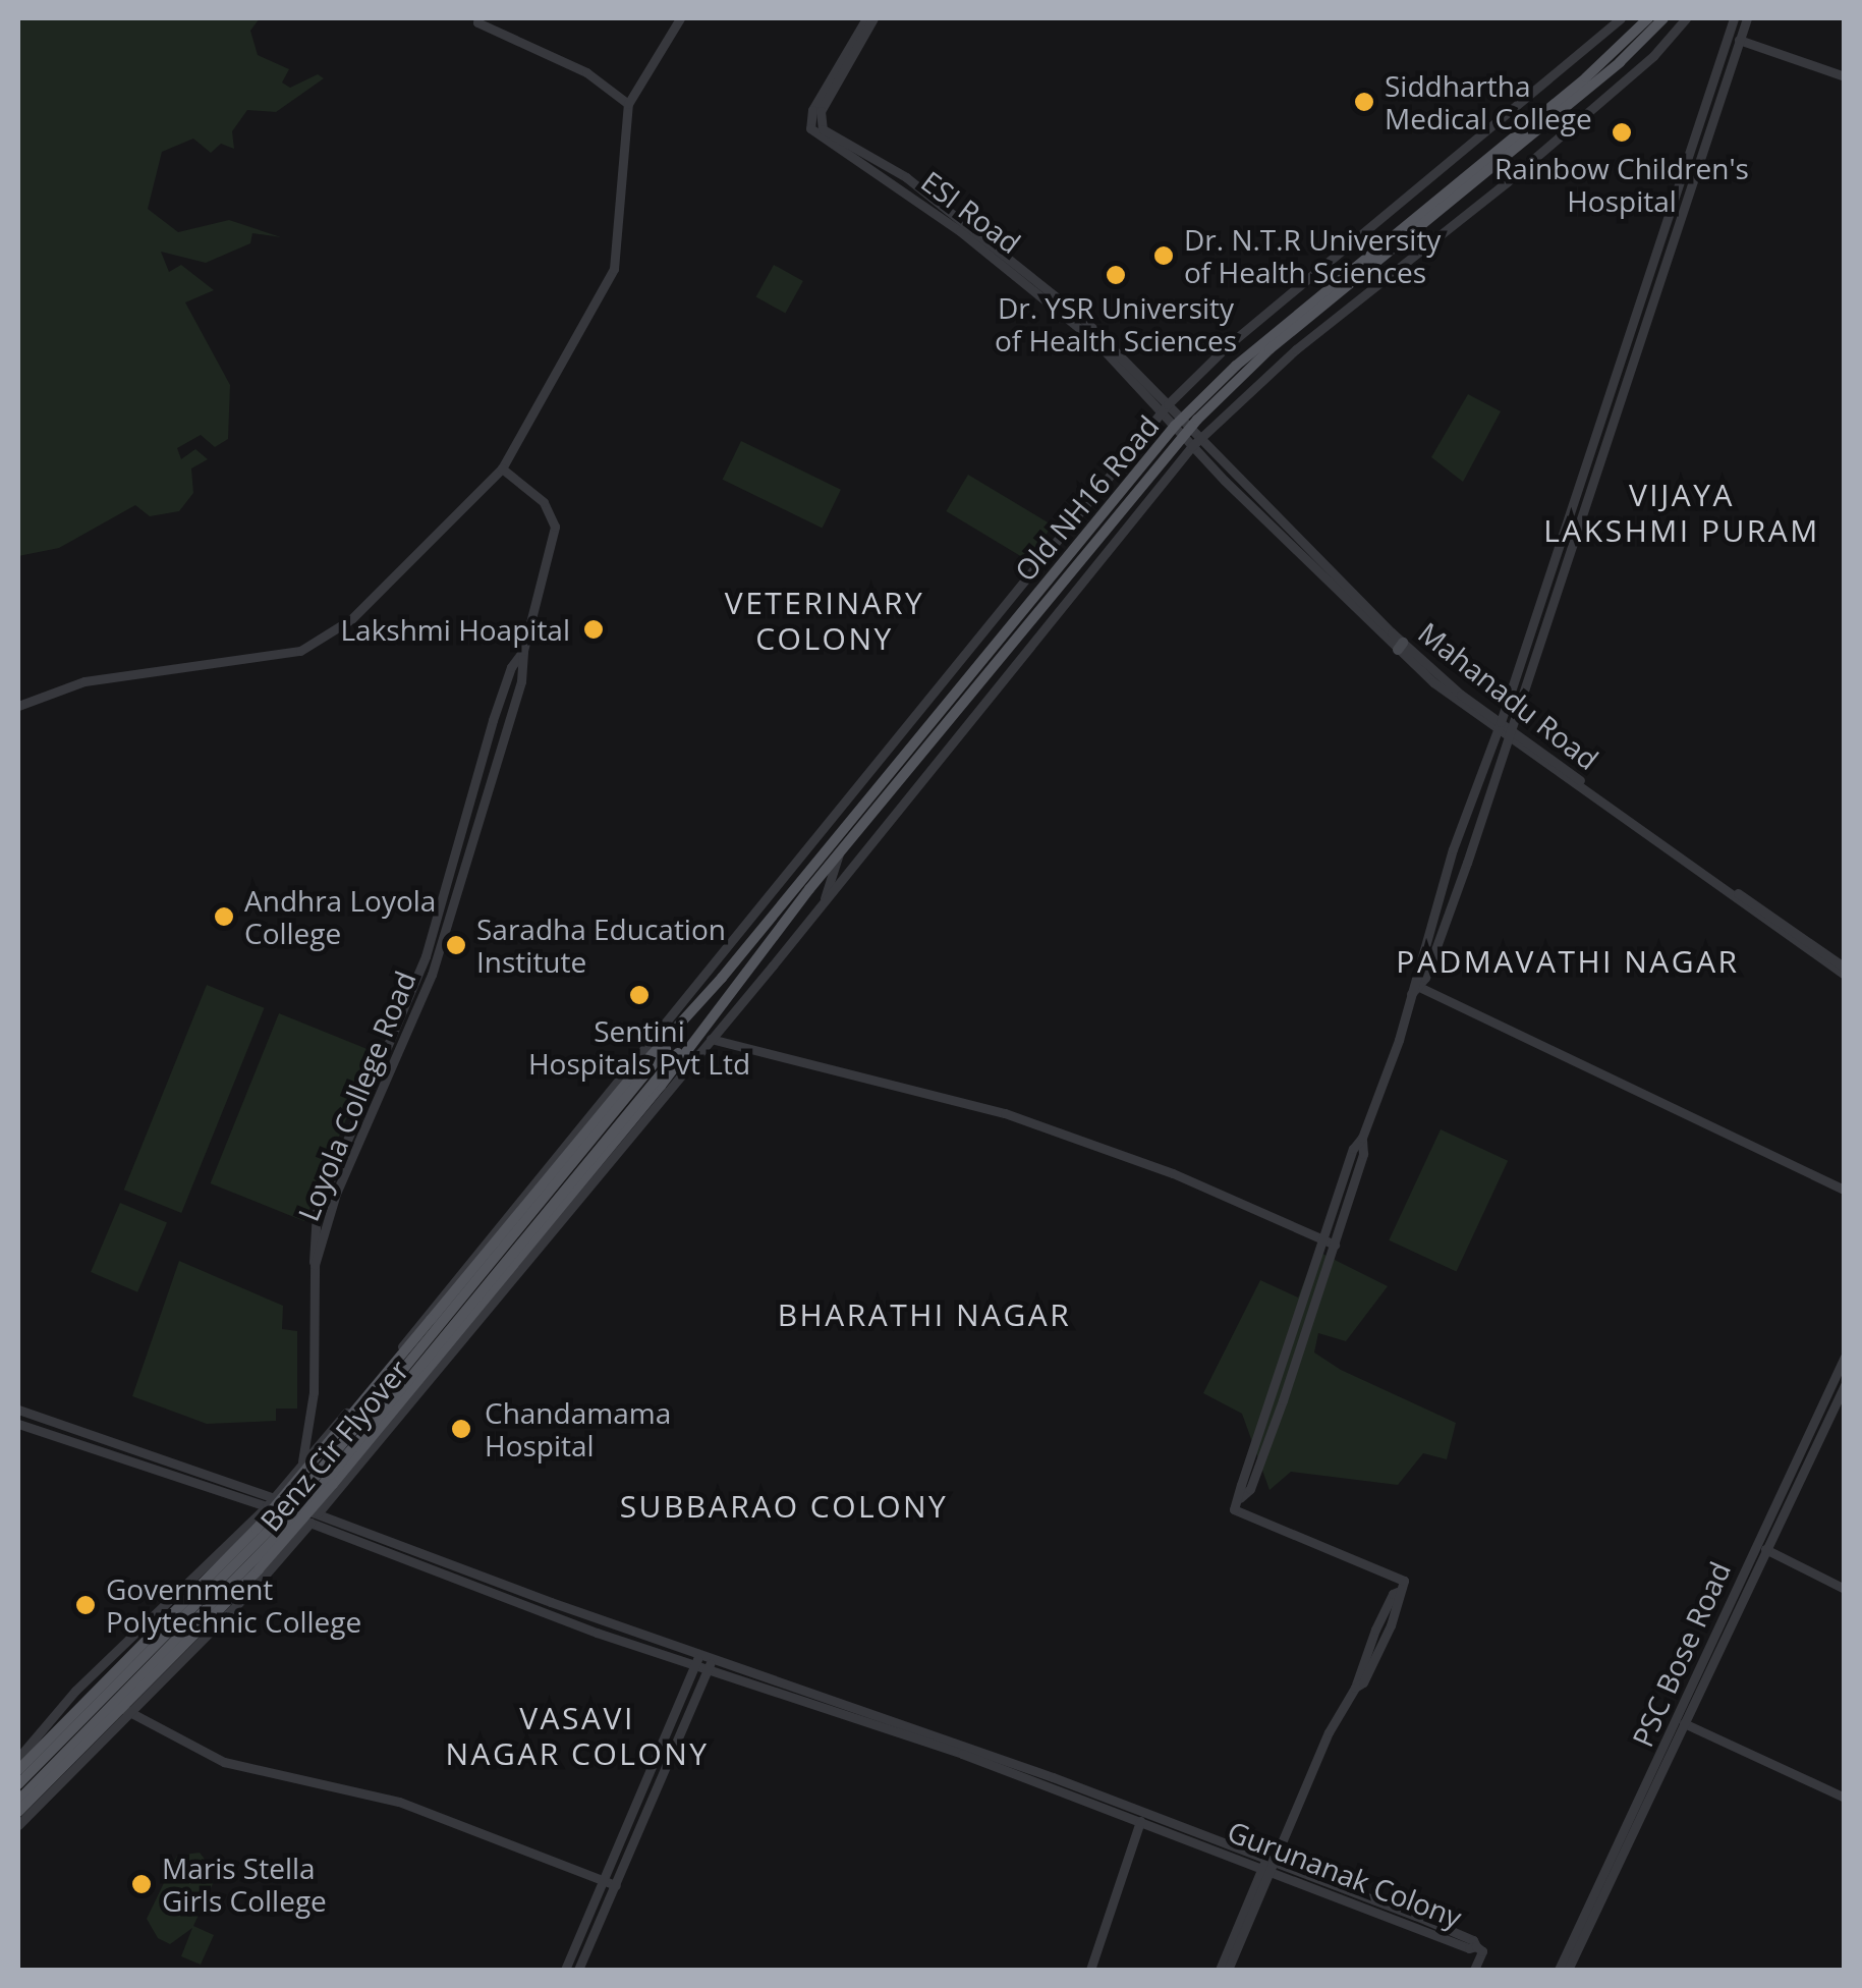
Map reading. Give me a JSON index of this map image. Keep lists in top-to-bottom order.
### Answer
{
  "streets": {
    "main road": ["Old NH16 Road", "Benz Cir Flyover"],
    "street": [
      "ESI Road",
      "Mahanadu Road",
      "Loyola College Road",
      "PSC Bose Road",
      "Gurunanak Colony"
    ]
  },
  "crossings": [
    ["ESI Road", "Old NH16 Road"],
    ["ESI Road", "Mahanadu Road"],
    ["Old NH16 Road", "Mahanadu Road"],
    ["Old NH16 Road", "Benz Cir Flyover"]
  ],
  "districts": [
    "VIJAYA LAKSHMI PURAM",
    "VETERINARY COLONY",
    "PADMAVATHI NAGAR",
    "BHARATHI NAGAR",
    "SUBBARAO COLONY",
    "VASAVI NAGAR COLONY"
  ],
  "places": [
    "Siddhartha Medical College",
    "Rainbow Children's Hospital",
    "Dr. N.T.R University of Health Sciences",
    "Dr. YSR University of Health Sciences",
    "Lakshmi Hoapital",
    "Andhra Loyola College",
    "Saradha Education Institute",
    "Sentini Hospitals Pvt Ltd",
    "Chandamama Hospital",
    "Government Polytechnic College",
    "Maris Stella Girls College"
  ]
}
